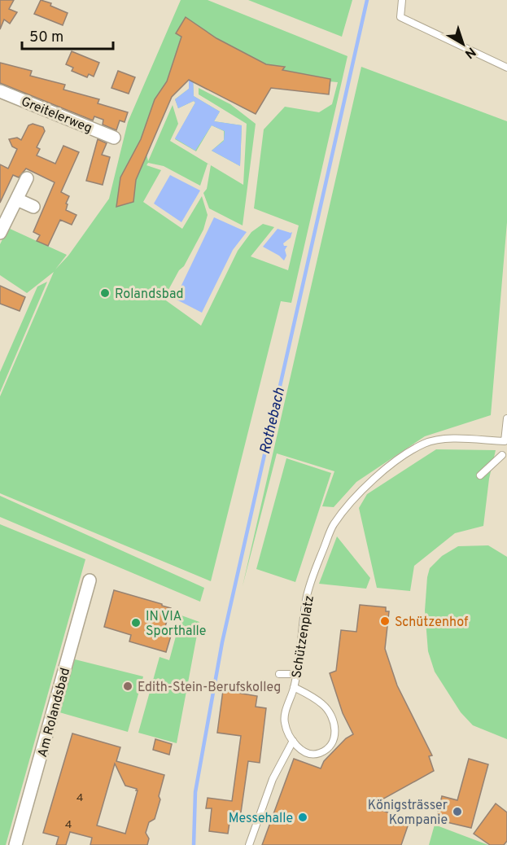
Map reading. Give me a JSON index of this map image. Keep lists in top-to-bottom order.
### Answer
{
  "streets": {
    "street": ["Greitelerweg", "Am Rolandsbad"],
    "lane": ["Schützenplatz"]
  },
  "water": ["Rothebach"],
  "places": [
    "Rolandsbad",
    "Schützenhof",
    "IN VIA Sporthalle",
    "Edith-Stein-Berufskolleg",
    "Königsträsser Kompanie",
    "Messehalle"
  ],
  "house_numbers": ["4", "4"],
  "scale_bar": "50 m",
  "north": "bottom right"
}
